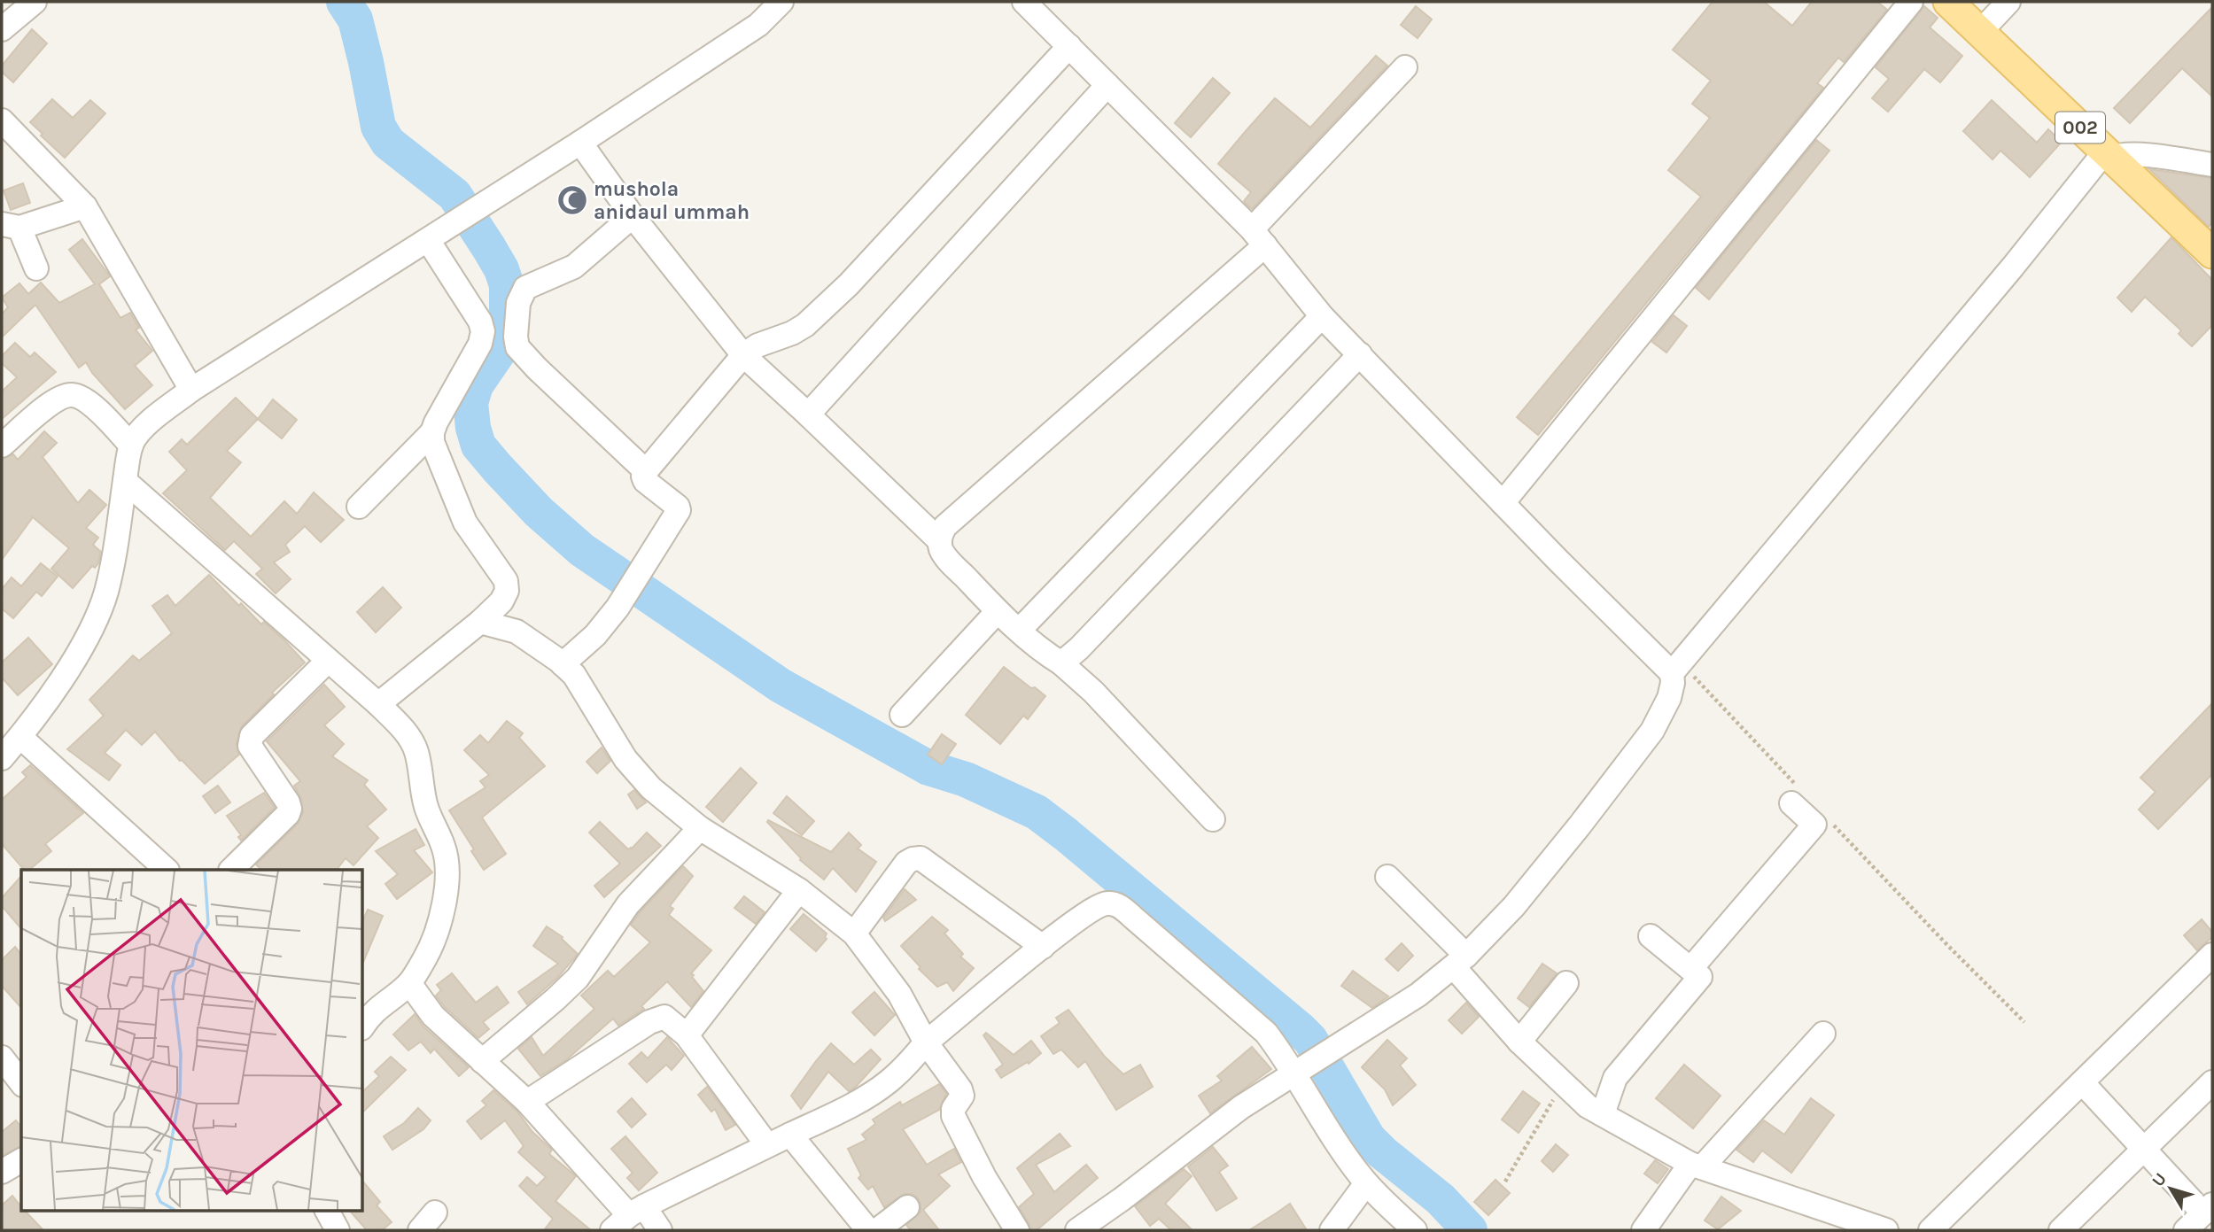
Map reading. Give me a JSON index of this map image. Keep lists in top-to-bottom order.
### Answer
{
  "streets": {
    "main road": ["002"]
  },
  "places": {
    "mosque": ["mushola anidaul ummah"]
  },
  "north": "top left"
}
